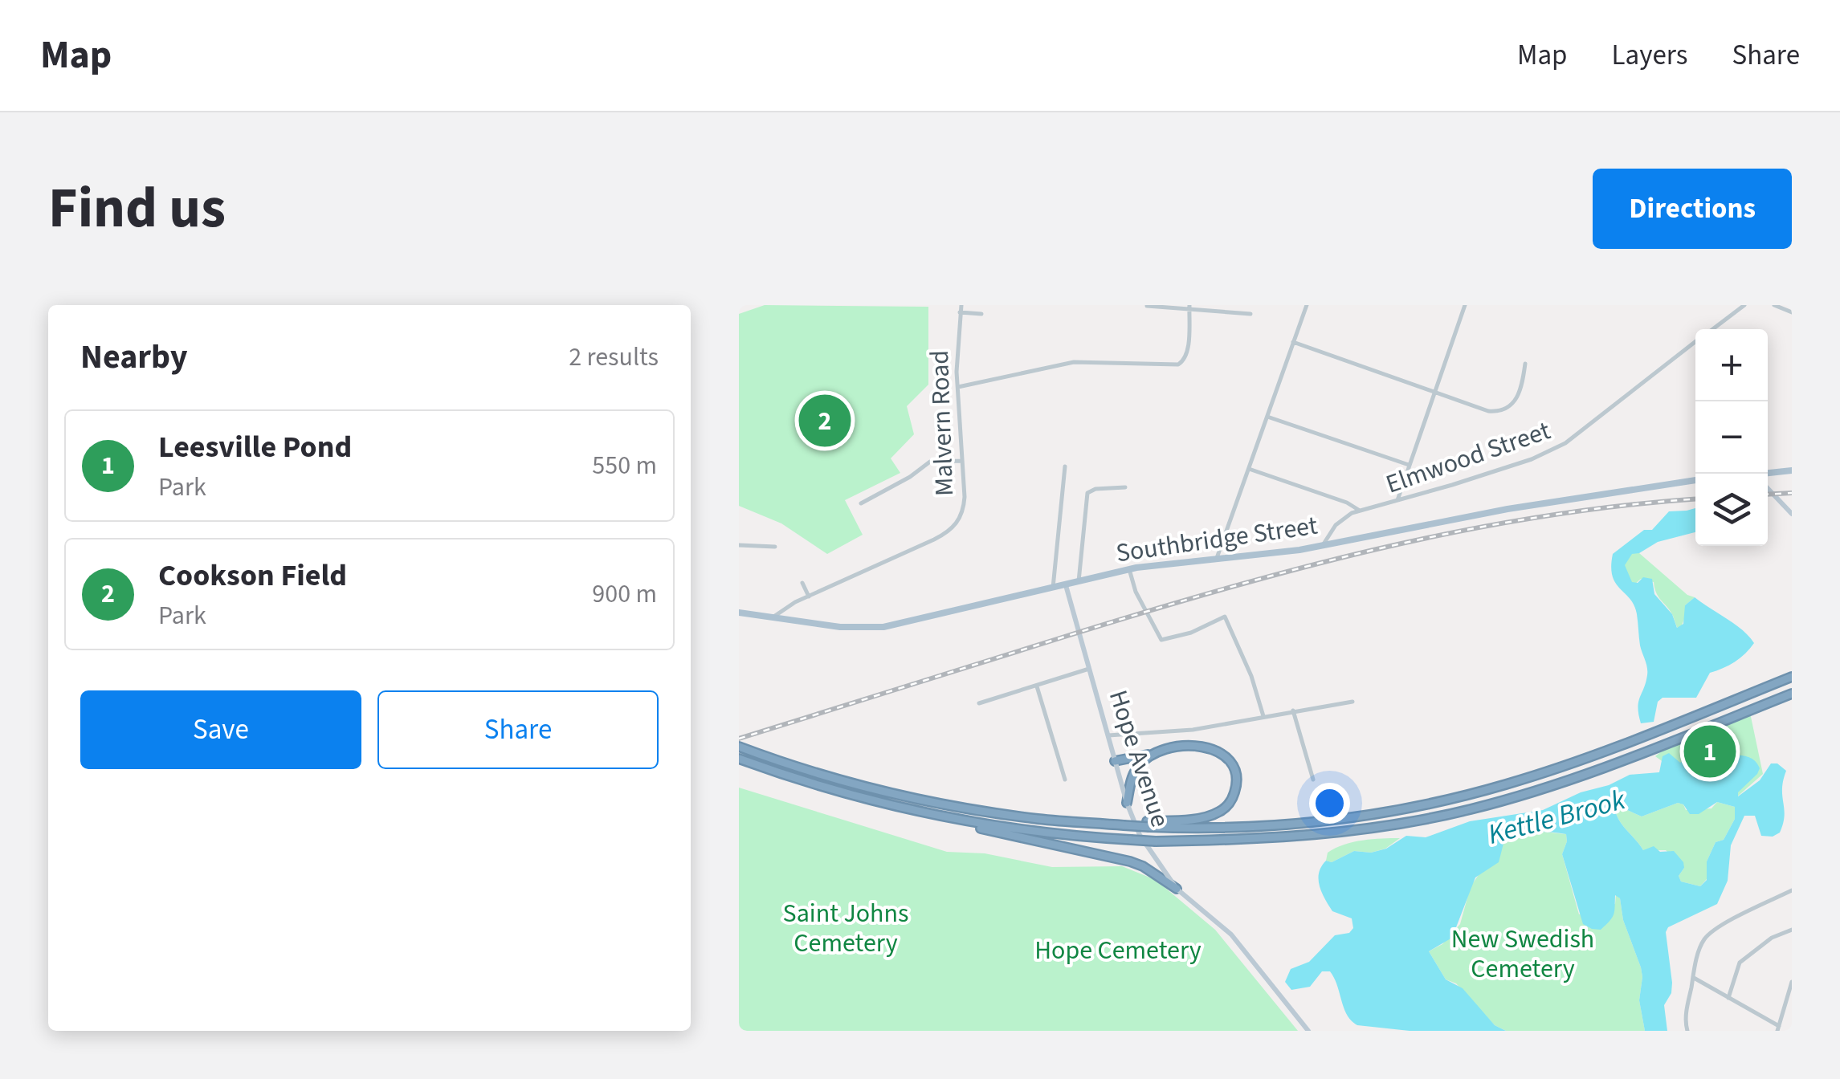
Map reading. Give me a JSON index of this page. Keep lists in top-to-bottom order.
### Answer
{
  "streets": {
    "main road": ["Southbridge Street", "Hope Avenue"],
    "street": ["Malvern Road", "Elmwood Street"]
  },
  "crossings": [
    ["Malvern Road", "Southbridge Street"],
    ["Elmwood Street", "Southbridge Street"],
    ["Southbridge Street", "Hope Avenue"]
  ],
  "water": ["Kettle Brook"],
  "parks": ["Saint Johns Cemetery", "New Swedish Cemetery", "Hope Cemetery"],
  "page": {
    "header": "Map",
    "nav": ["Map", "Layers", "Share"],
    "title": "Find us",
    "buttons": [
      "Directions",
      ["Save", "Share"]
    ],
    "heading": ["Nearby", "2 results"],
    "map_buttons": ["+", "−"],
    "pins": ["2", "1"],
    "list": [
      {
        "mark": "1",
        "name": "Leesville Pond",
        "note": "Park",
        "value": "550 m"
      },
      {
        "mark": "2",
        "name": "Cookson Field",
        "note": "Park",
        "value": "900 m"
      }
    ]
  }
}
